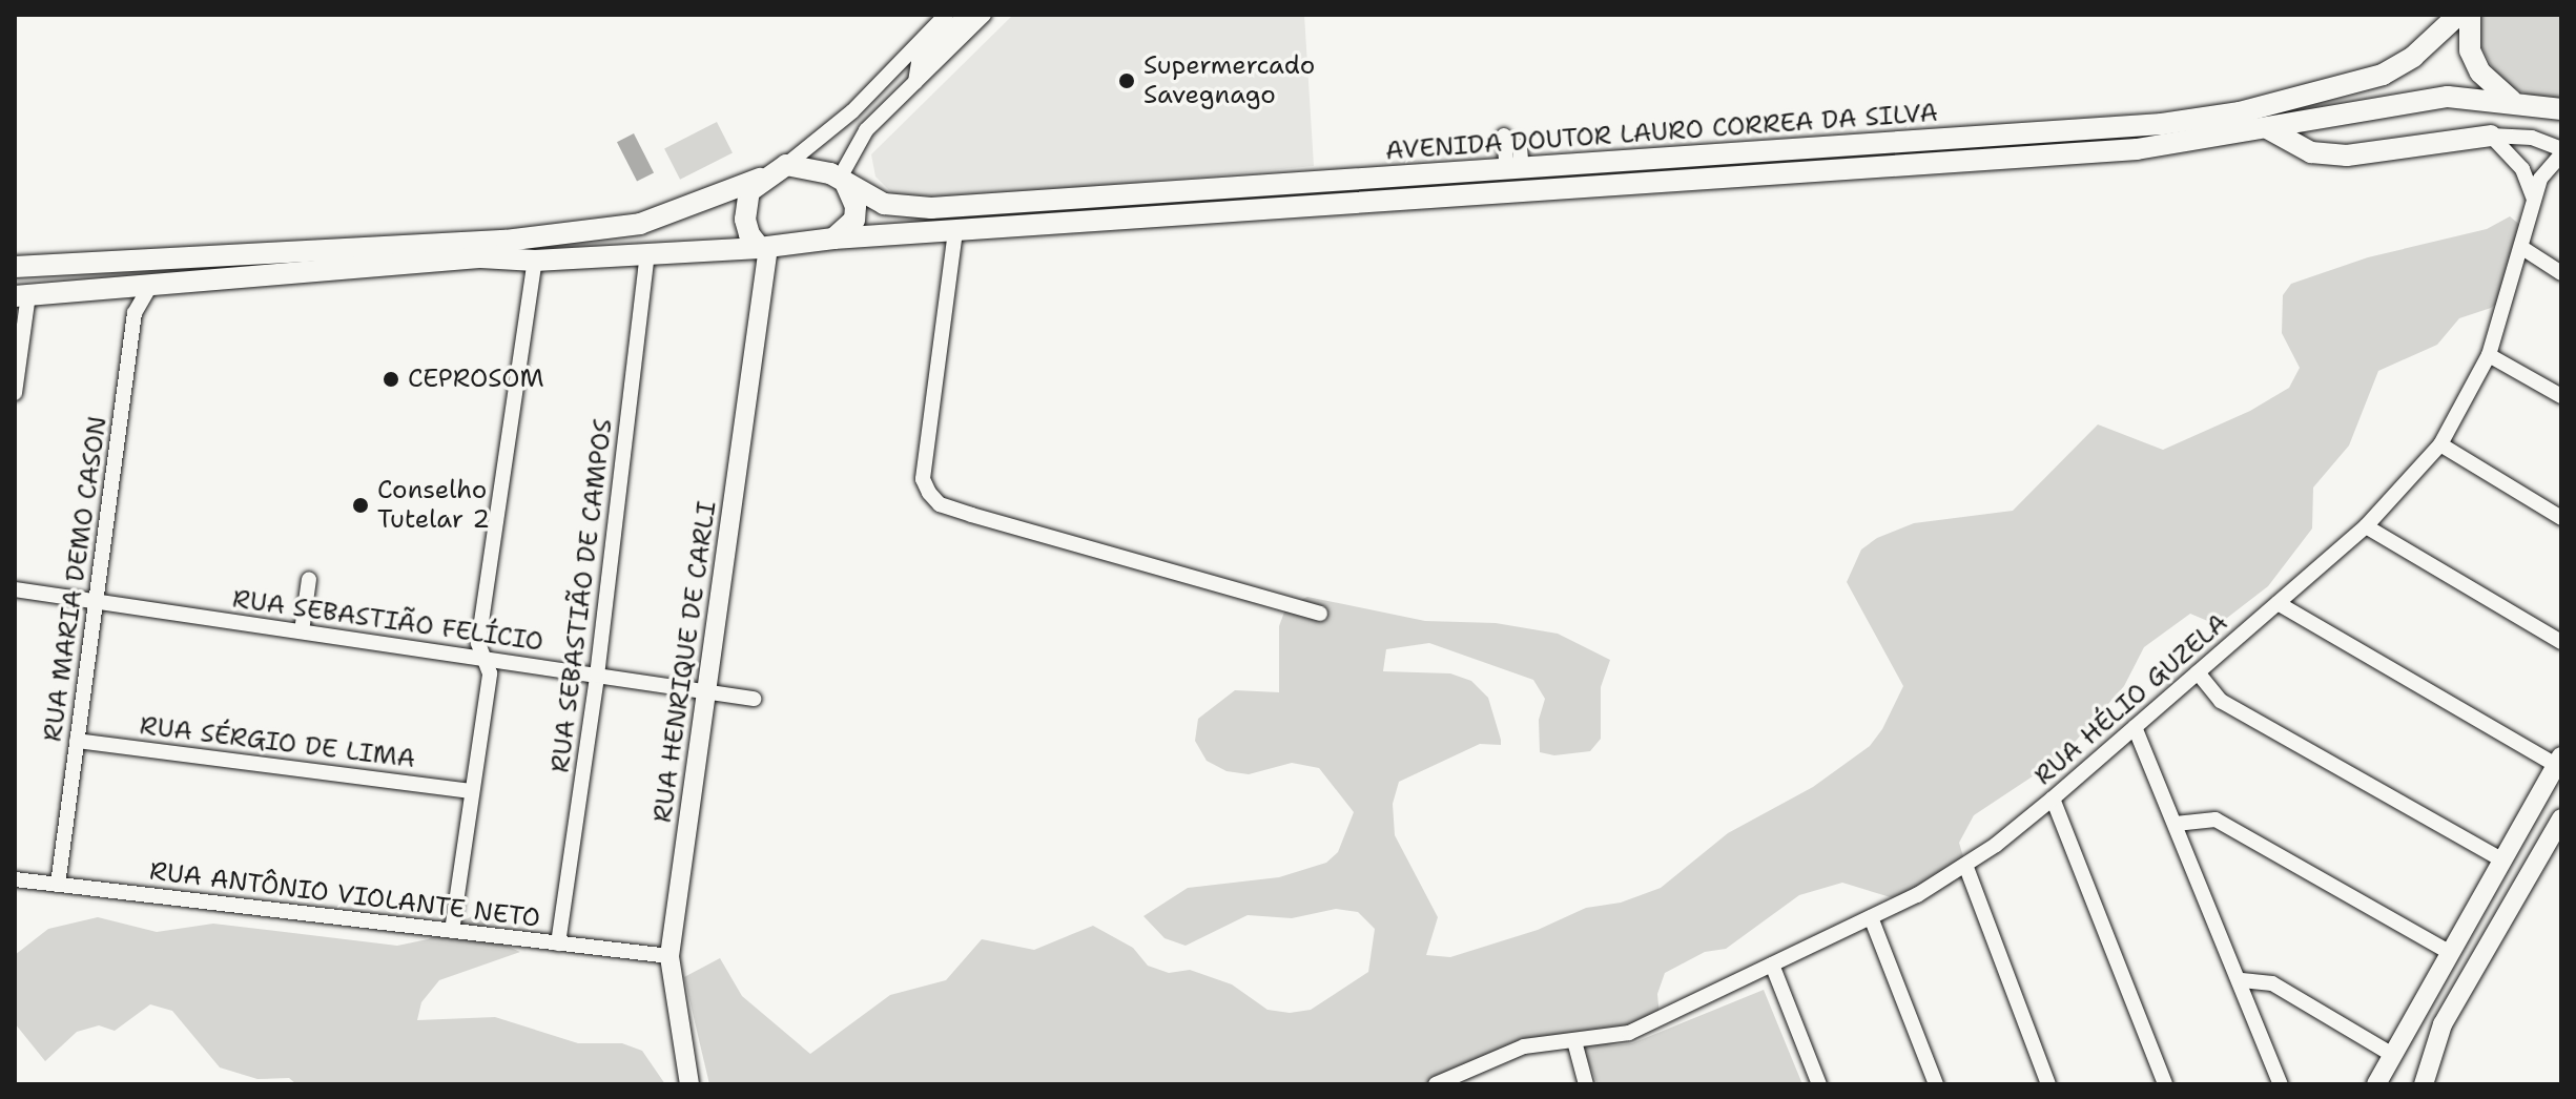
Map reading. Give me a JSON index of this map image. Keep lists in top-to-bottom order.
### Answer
{
  "streets": {
    "main road": ["AVENIDA DOUTOR LAURO CORREA DA SILVA"],
    "street": [
      "RUA MARIA DEMO CASON",
      "RUA SEBASTIÃO DE CAMPOS",
      "RUA SEBASTIÃO FELÍCIO",
      "RUA HENRIQUE DE CARLI",
      "RUA HÉLIO GUZELA",
      "RUA SÉRGIO DE LIMA",
      "RUA ANTÔNIO VIOLANTE NETO"
    ]
  },
  "crossings": [
    ["AVENIDA DOUTOR LAURO CORREA DA SILVA", "RUA HENRIQUE DE CARLI"],
    ["RUA MARIA DEMO CASON", "RUA SEBASTIÃO FELÍCIO"],
    ["RUA MARIA DEMO CASON", "RUA SÉRGIO DE LIMA"],
    ["RUA MARIA DEMO CASON", "RUA ANTÔNIO VIOLANTE NETO"],
    ["RUA SEBASTIÃO DE CAMPOS", "RUA SEBASTIÃO FELÍCIO"],
    ["RUA SEBASTIÃO DE CAMPOS", "RUA ANTÔNIO VIOLANTE NETO"],
    ["RUA SEBASTIÃO FELÍCIO", "RUA HENRIQUE DE CARLI"],
    ["RUA HENRIQUE DE CARLI", "RUA ANTÔNIO VIOLANTE NETO"]
  ],
  "places": ["Supermercado Savegnago", "CEPROSOM", "Conselho Tutelar 2"]
}
